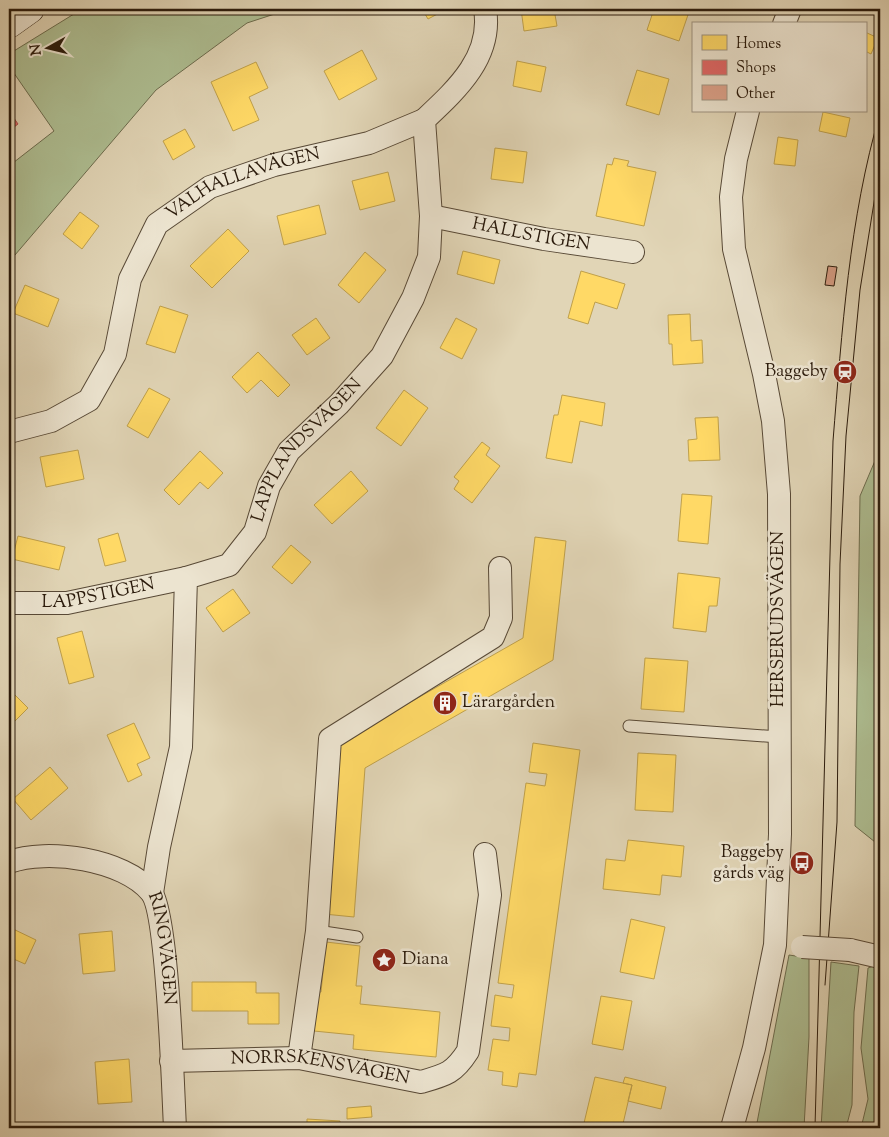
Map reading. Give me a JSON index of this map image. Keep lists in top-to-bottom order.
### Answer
{
  "streets": {
    "street": [
      "VALHALLAVÄGEN",
      "HALLSTIGEN",
      "LAPPLANDSVÄGEN",
      "LAPPSTIGEN",
      "HERSERUDSVÄGEN",
      "RINGVÄGEN",
      "NORRSKENSVÄGEN"
    ]
  },
  "crossings": [
    ["VALHALLAVÄGEN", "LAPPLANDSVÄGEN"],
    ["HALLSTIGEN", "LAPPLANDSVÄGEN"],
    ["LAPPLANDSVÄGEN", "LAPPSTIGEN"],
    ["RINGVÄGEN", "NORRSKENSVÄGEN"]
  ],
  "places": {
    "station": ["Baggeby"],
    "building": ["Lärargården"],
    "bus stop": ["Baggeby gårds väg"],
    "place": ["Diana"]
  },
  "legend": ["Homes", "Shops", "Other"],
  "north": "left"
}
